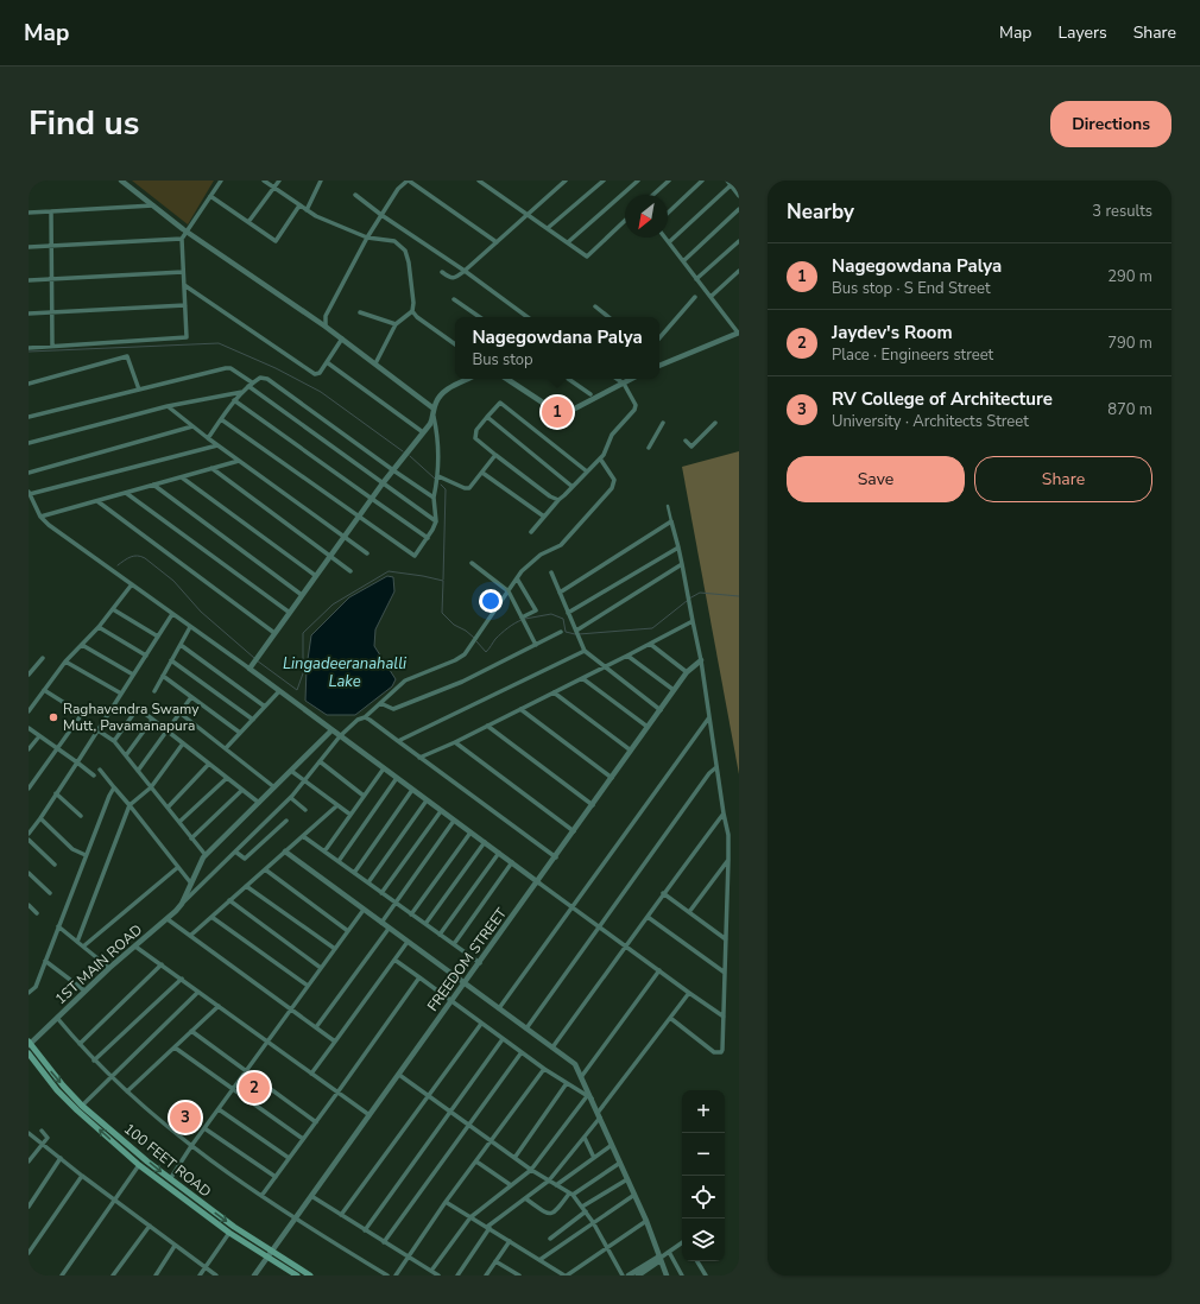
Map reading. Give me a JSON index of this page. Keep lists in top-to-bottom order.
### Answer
{
  "streets": {
    "main road": ["100 FEET ROAD"],
    "street": ["FREEDOM STREET", "1ST MAIN ROAD"]
  },
  "crossings": [
    ["FREEDOM STREET", "100 FEET ROAD"],
    ["1ST MAIN ROAD", "100 FEET ROAD"]
  ],
  "water": ["Lingadeeranahalli Lake"],
  "places": ["Raghavendra Swamy Mutt, Pavamanapura"],
  "north": "bottom left",
  "page": {
    "header": "Map",
    "nav": ["Map", "Layers", "Share"],
    "title": "Find us",
    "buttons": [
      "Directions",
      ["Save", "Share"]
    ],
    "heading": ["Nearby", "3 results"],
    "list": [
      {
        "mark": "1",
        "name": "Nagegowdana Palya",
        "note": "Bus stop · S End Street",
        "value": "290 m"
      },
      {
        "mark": "2",
        "name": "Jaydev's Room",
        "note": "Place · Engineers street",
        "value": "790 m"
      },
      {
        "mark": "3",
        "name": "RV College of Architecture",
        "note": "University · Architects Street",
        "value": "870 m"
      }
    ],
    "popup": ["Nagegowdana Palya", "Bus stop"],
    "pins": ["1", "2", "3"],
    "map_buttons": ["+", "−"]
  }
}
